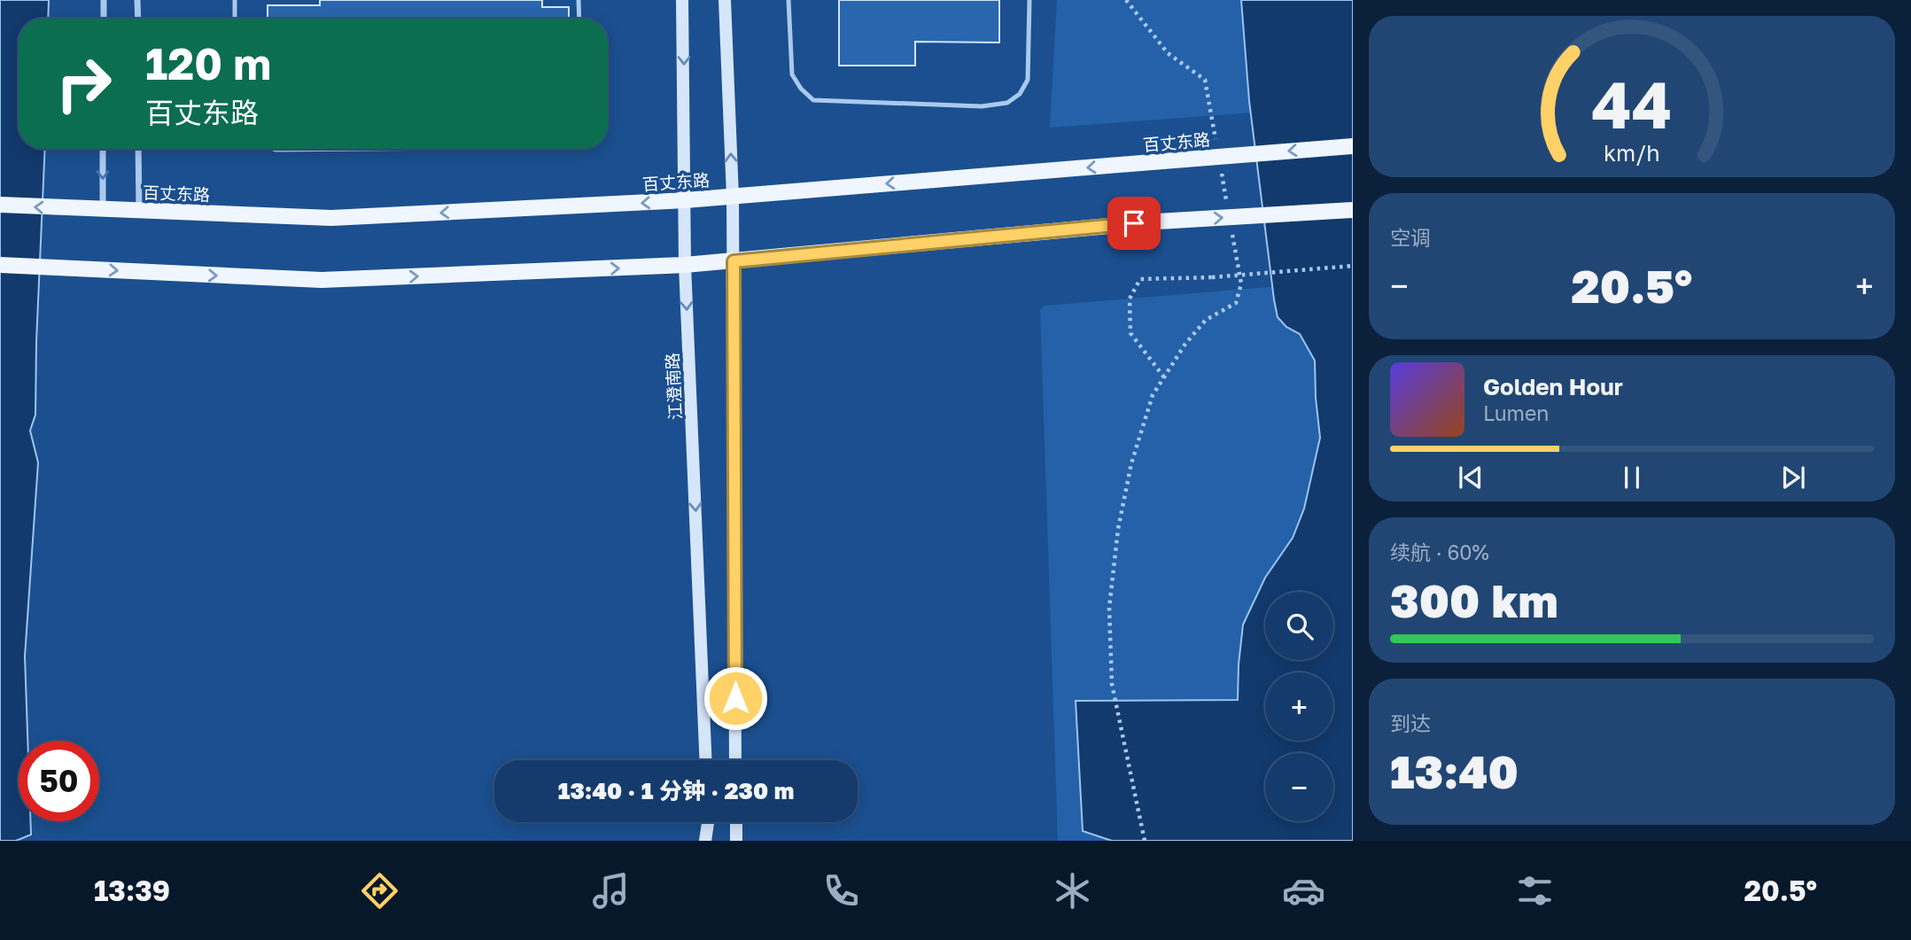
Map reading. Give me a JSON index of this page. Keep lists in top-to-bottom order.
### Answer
{
  "streets": {
    "main road": ["百丈东路", "江澄南路"]
  },
  "crossings": [
    ["百丈东路", "江澄南路"]
  ],
  "page": {
    "turn": ["120 m", "百丈东路"],
    "tile": [
      "空调",
      ["续航 · 60%", "300 km"],
      ["到达", "13:40"]
    ],
    "heat": ["−", "20.5°", "+"],
    "song": ["Golden Hour", "Lumen"],
    "map_buttons": ["+", "−"],
    "limit": "50",
    "trip": "13:40 · 1 分钟 · 230 m",
    "tabs": ["13:39", "20.5°"],
    "gauge": ["44", "km/h"]
  }
}
